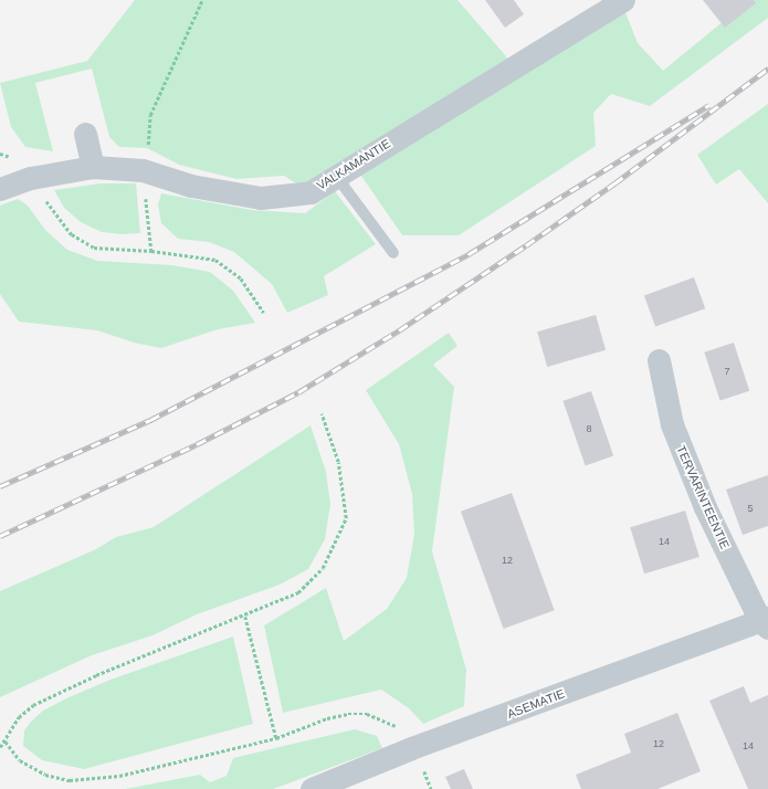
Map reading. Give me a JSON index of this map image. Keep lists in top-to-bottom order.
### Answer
{
  "streets": {
    "street": ["VALKAMANTIE", "TERVARINTEENTIE", "ASEMATIE"]
  },
  "crossings": [
    ["TERVARINTEENTIE", "ASEMATIE"]
  ],
  "house_numbers": [
    "7",
    "8",
    "5",
    "14",
    "12",
    "12",
    "14"
  ]
}
